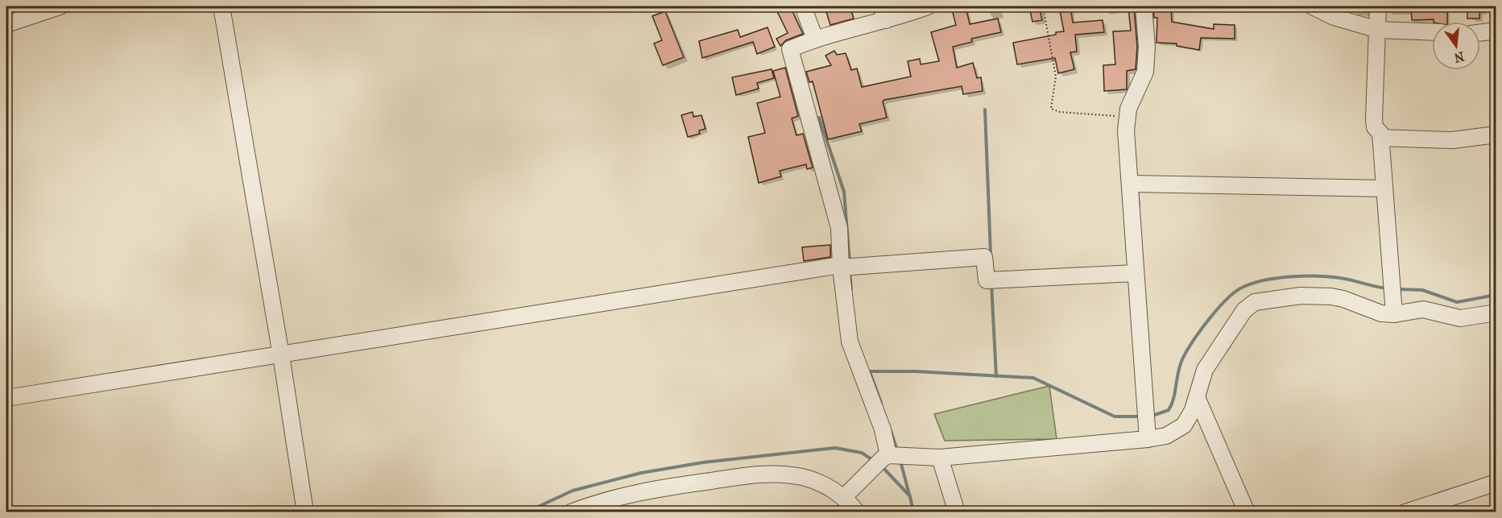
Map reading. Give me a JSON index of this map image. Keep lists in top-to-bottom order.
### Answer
{
  "north": "bottom"
}
